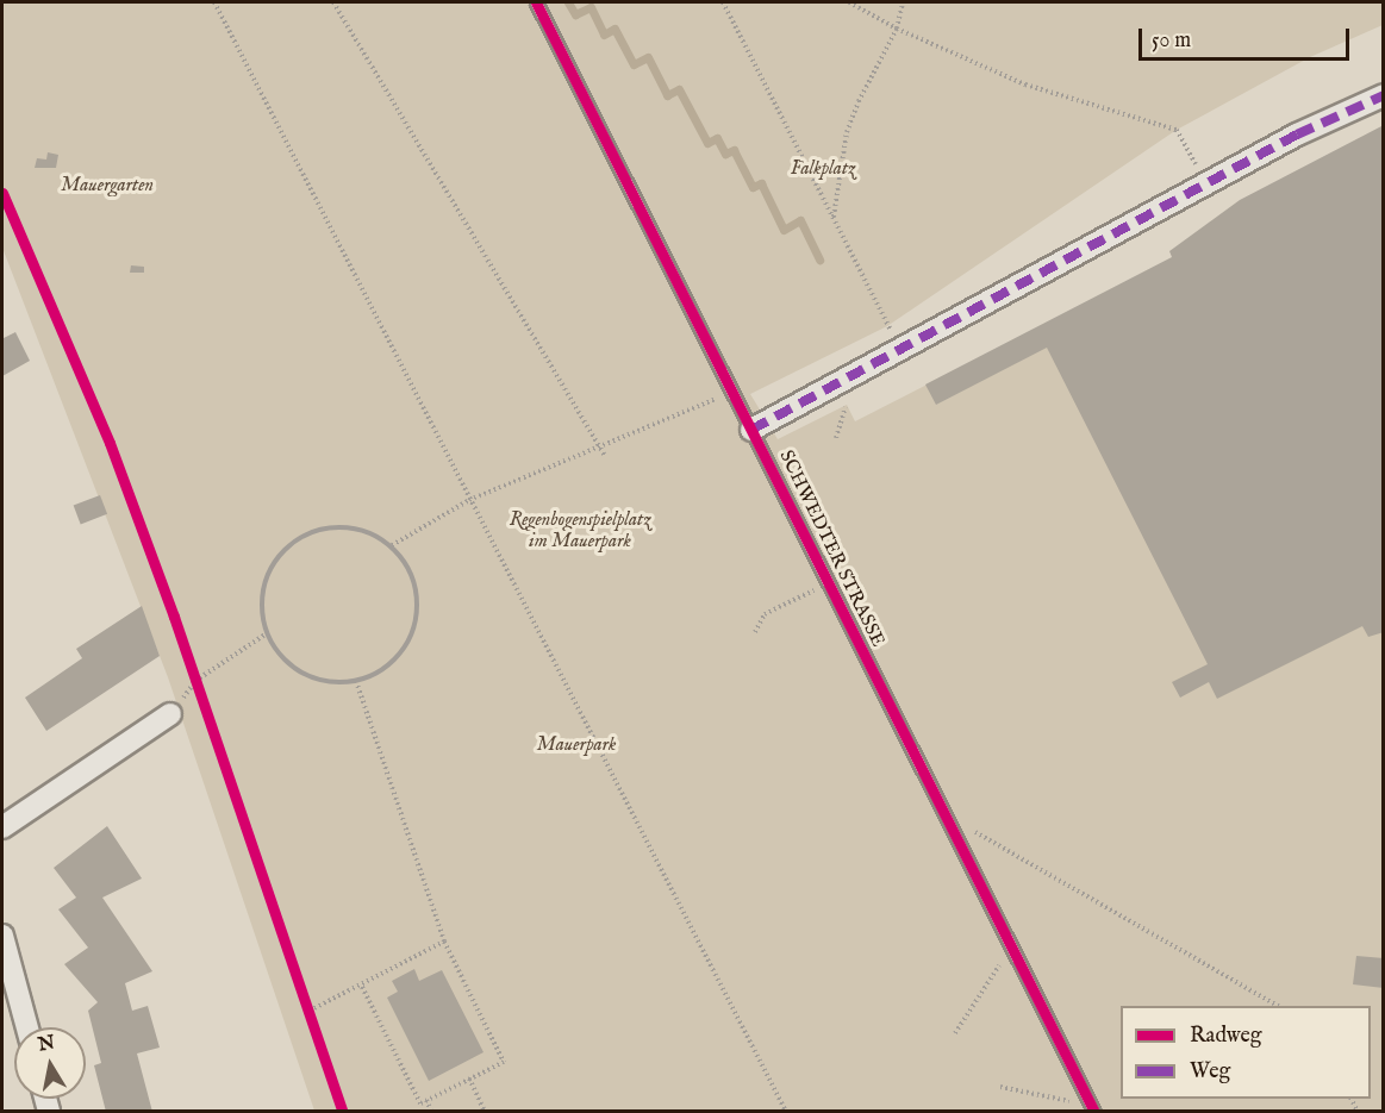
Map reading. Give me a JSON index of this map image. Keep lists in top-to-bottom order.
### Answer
{
  "streets": {
    "lane": ["SCHWEDTER STRASSE"]
  },
  "parks": [
    "Falkplatz",
    "Mauergarten",
    "Regenbogenspielplatz im Mauerpark",
    "Mauerpark"
  ],
  "legend": ["Radweg", "Weg"],
  "scale_bar": "50 m",
  "north": "top"
}
